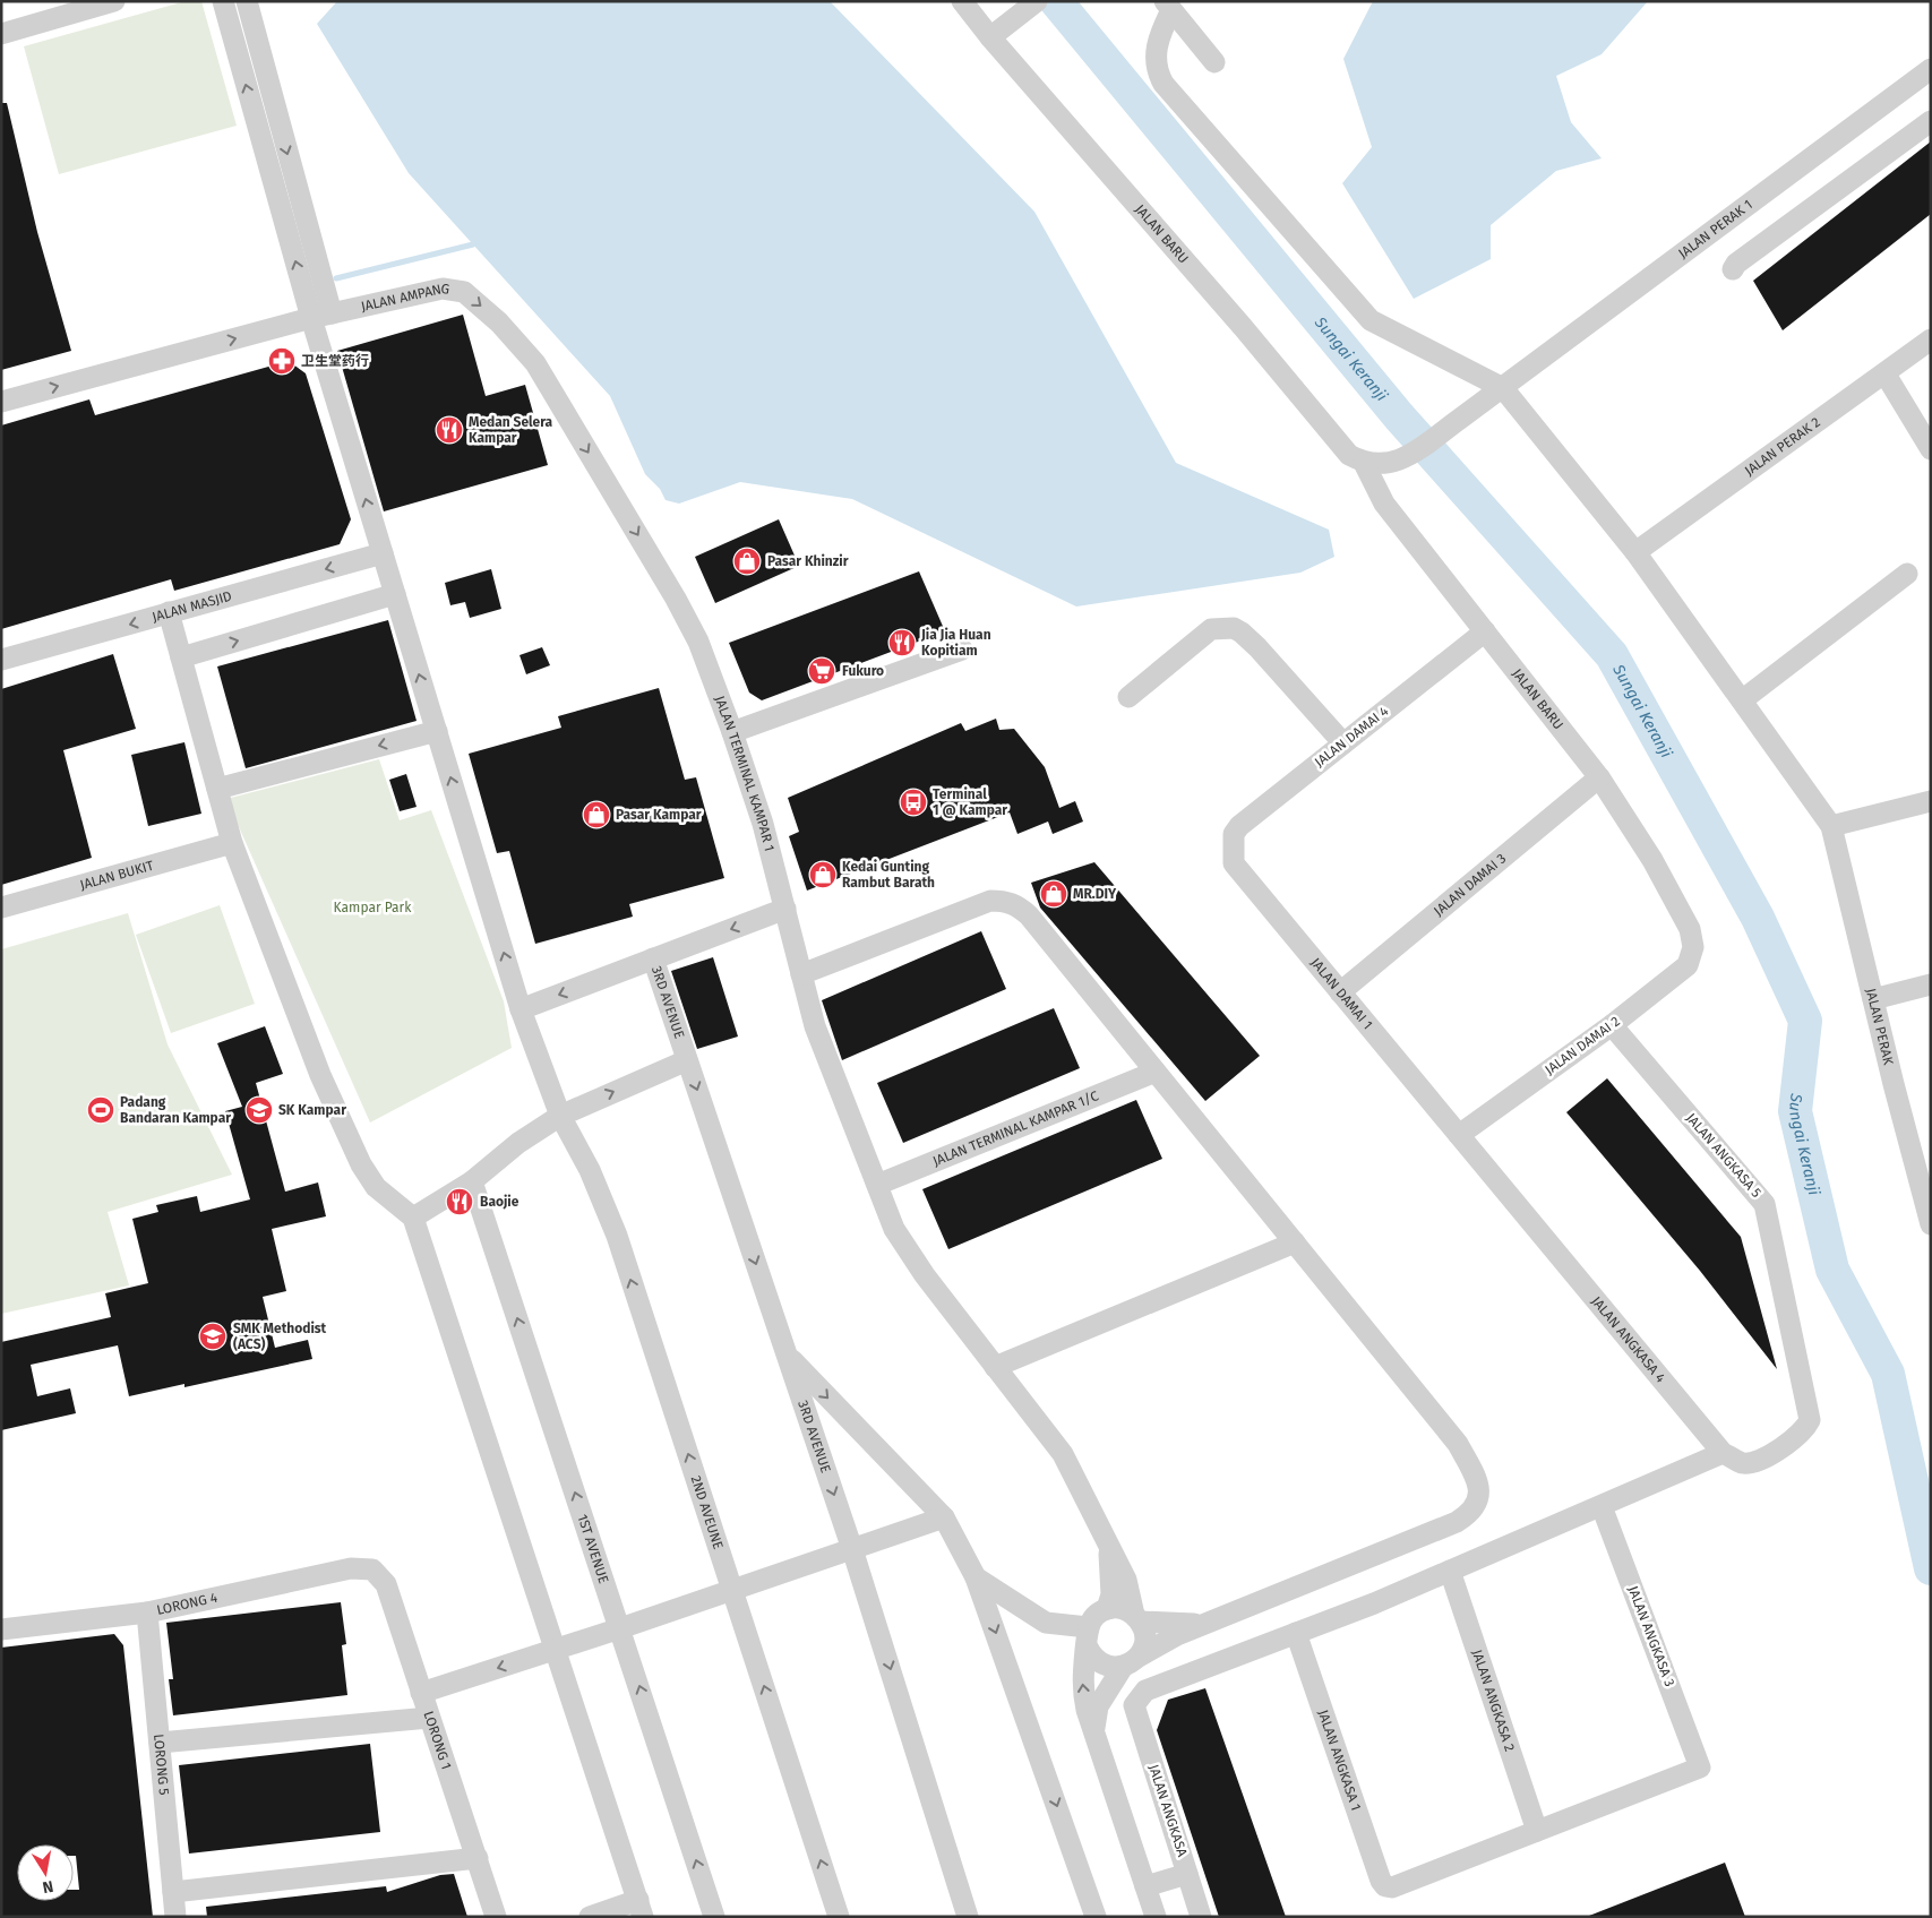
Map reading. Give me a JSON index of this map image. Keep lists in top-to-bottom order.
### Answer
{
  "streets": {
    "street": [
      "JALAN PERAK 1",
      "JALAN BARU",
      "JALAN AMPANG",
      "JALAN PERAK 2",
      "JALAN MASJID",
      "JALAN DAMAI 4",
      "JALAN TERMINAL KAMPAR 1",
      "JALAN BUKIT",
      "JALAN DAMAI 3",
      "JALAN DAMAI 1",
      "3RD AVENUE",
      "JALAN PERAK",
      "JALAN DAMAI 2",
      "JALAN TERMINAL KAMPAR 1/C",
      "JALAN ANGKASA 5",
      "JALAN ANGKASA 4",
      "2ND AVEUNE",
      "1ST AVENUE",
      "LORONG 4",
      "JALAN ANGKASA 3",
      "JALAN ANGKASA 2",
      "LORONG 1",
      "JALAN ANGKASA 1",
      "LORONG 5",
      "JALAN ANGKASA"
    ]
  },
  "crossings": [
    ["JALAN BARU", "JALAN DAMAI 4"],
    ["JALAN BARU", "JALAN DAMAI 3"],
    ["JALAN BARU", "JALAN DAMAI 2"],
    ["JALAN AMPANG", "JALAN TERMINAL KAMPAR 1"],
    ["JALAN AMPANG", "2ND AVEUNE"],
    ["JALAN MASJID", "2ND AVEUNE"],
    ["JALAN DAMAI 4", "JALAN DAMAI 1"],
    ["JALAN TERMINAL KAMPAR 1", "JALAN TERMINAL KAMPAR 1/C"],
    ["JALAN DAMAI 3", "JALAN DAMAI 1"],
    ["JALAN DAMAI 1", "JALAN DAMAI 2"],
    ["JALAN DAMAI 1", "JALAN ANGKASA 4"],
    ["JALAN DAMAI 2", "JALAN ANGKASA 5"],
    ["JALAN DAMAI 2", "JALAN ANGKASA 4"],
    ["JALAN ANGKASA 5", "JALAN ANGKASA 4"],
    ["LORONG 4", "LORONG 1"],
    ["LORONG 4", "LORONG 5"],
    ["JALAN ANGKASA 3", "JALAN ANGKASA 2"],
    ["JALAN ANGKASA 3", "JALAN ANGKASA 1"],
    ["JALAN ANGKASA 2", "JALAN ANGKASA 1"],
    ["JALAN ANGKASA 1", "JALAN ANGKASA"]
  ],
  "one_way": ["JALAN AMPANG"],
  "water": ["Sungai Keranji"],
  "parks": ["Kampar Park"],
  "places": {
    "pharmacy": ["卫生堂药行"],
    "restaurant": ["Medan Selera Kampar", "Jia Jia Huan Kopitiam", "Baojie"],
    "shop": [
      "Pasar Khinzir",
      "Pasar Kampar",
      "Kedai Gunting Rambut Barath",
      "MR.DIY"
    ],
    "supermarket": ["Fukuro"],
    "bus stop": ["Terminal 1 @ Kampar"],
    "sports": ["Padang Bandaran Kampar"],
    "school or university": ["SK Kampar", "SMK Methodist (ACS)"]
  },
  "north": "bottom"
}
